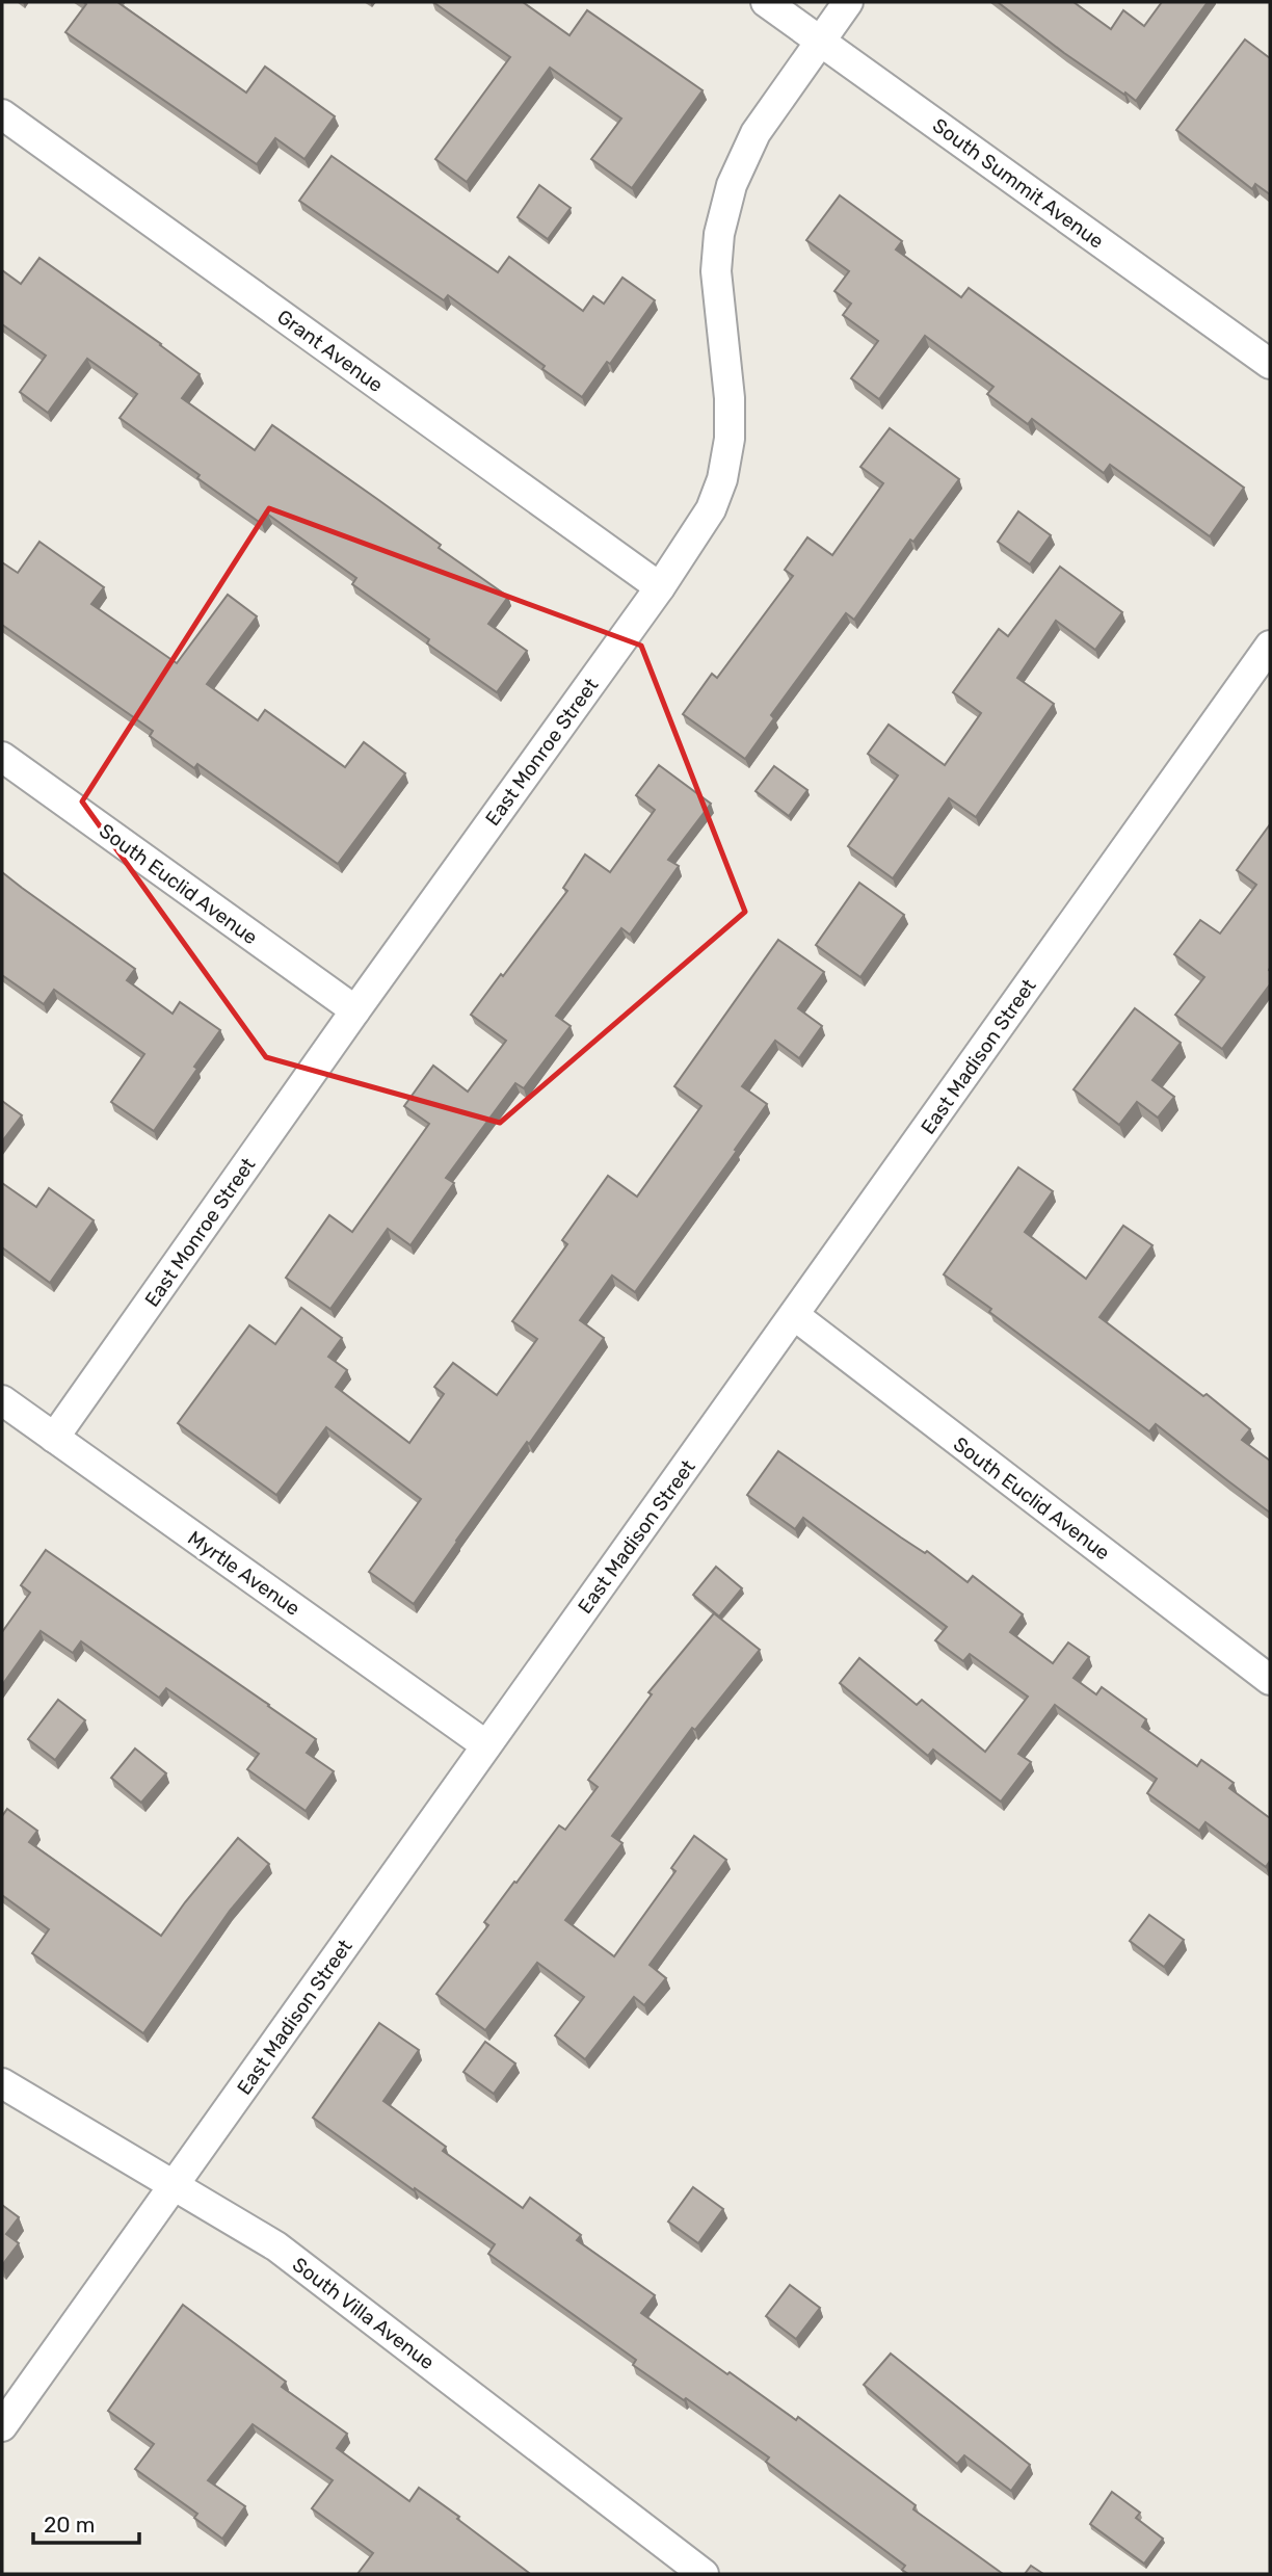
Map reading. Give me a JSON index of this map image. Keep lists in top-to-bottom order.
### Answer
{
  "streets": {
    "street": [
      "South Summit Avenue",
      "Grant Avenue",
      "East Monroe Street",
      "South Euclid Avenue",
      "East Madison Street",
      "Myrtle Avenue",
      "South Villa Avenue"
    ]
  },
  "crossings": [
    ["South Summit Avenue", "East Monroe Street"],
    ["Grant Avenue", "East Monroe Street"],
    ["East Monroe Street", "South Euclid Avenue"],
    ["East Monroe Street", "Myrtle Avenue"],
    ["South Euclid Avenue", "East Madison Street"],
    ["East Madison Street", "Myrtle Avenue"],
    ["East Madison Street", "South Villa Avenue"]
  ],
  "scale_bar": "20 m"
}
